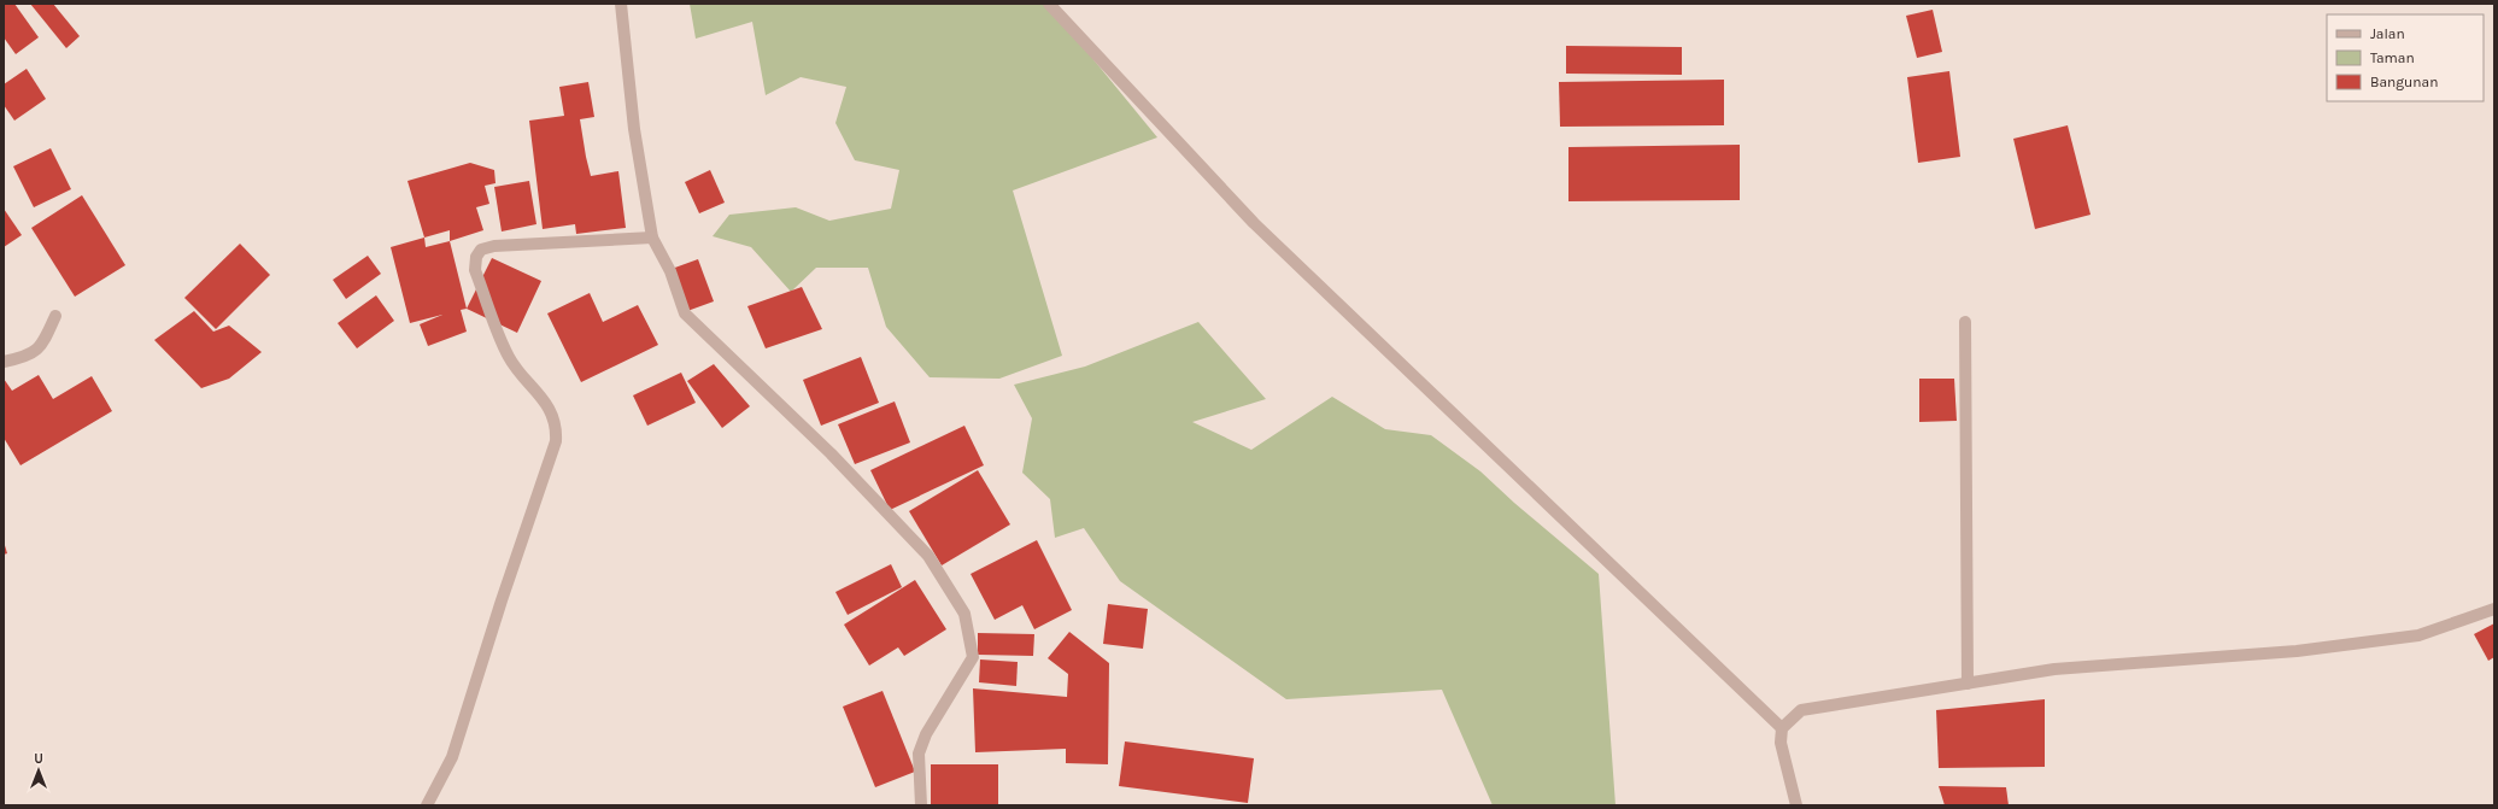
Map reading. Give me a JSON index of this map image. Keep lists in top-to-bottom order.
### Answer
{
  "legend": ["Jalan", "Taman", "Bangunan"],
  "north": "top"
}
